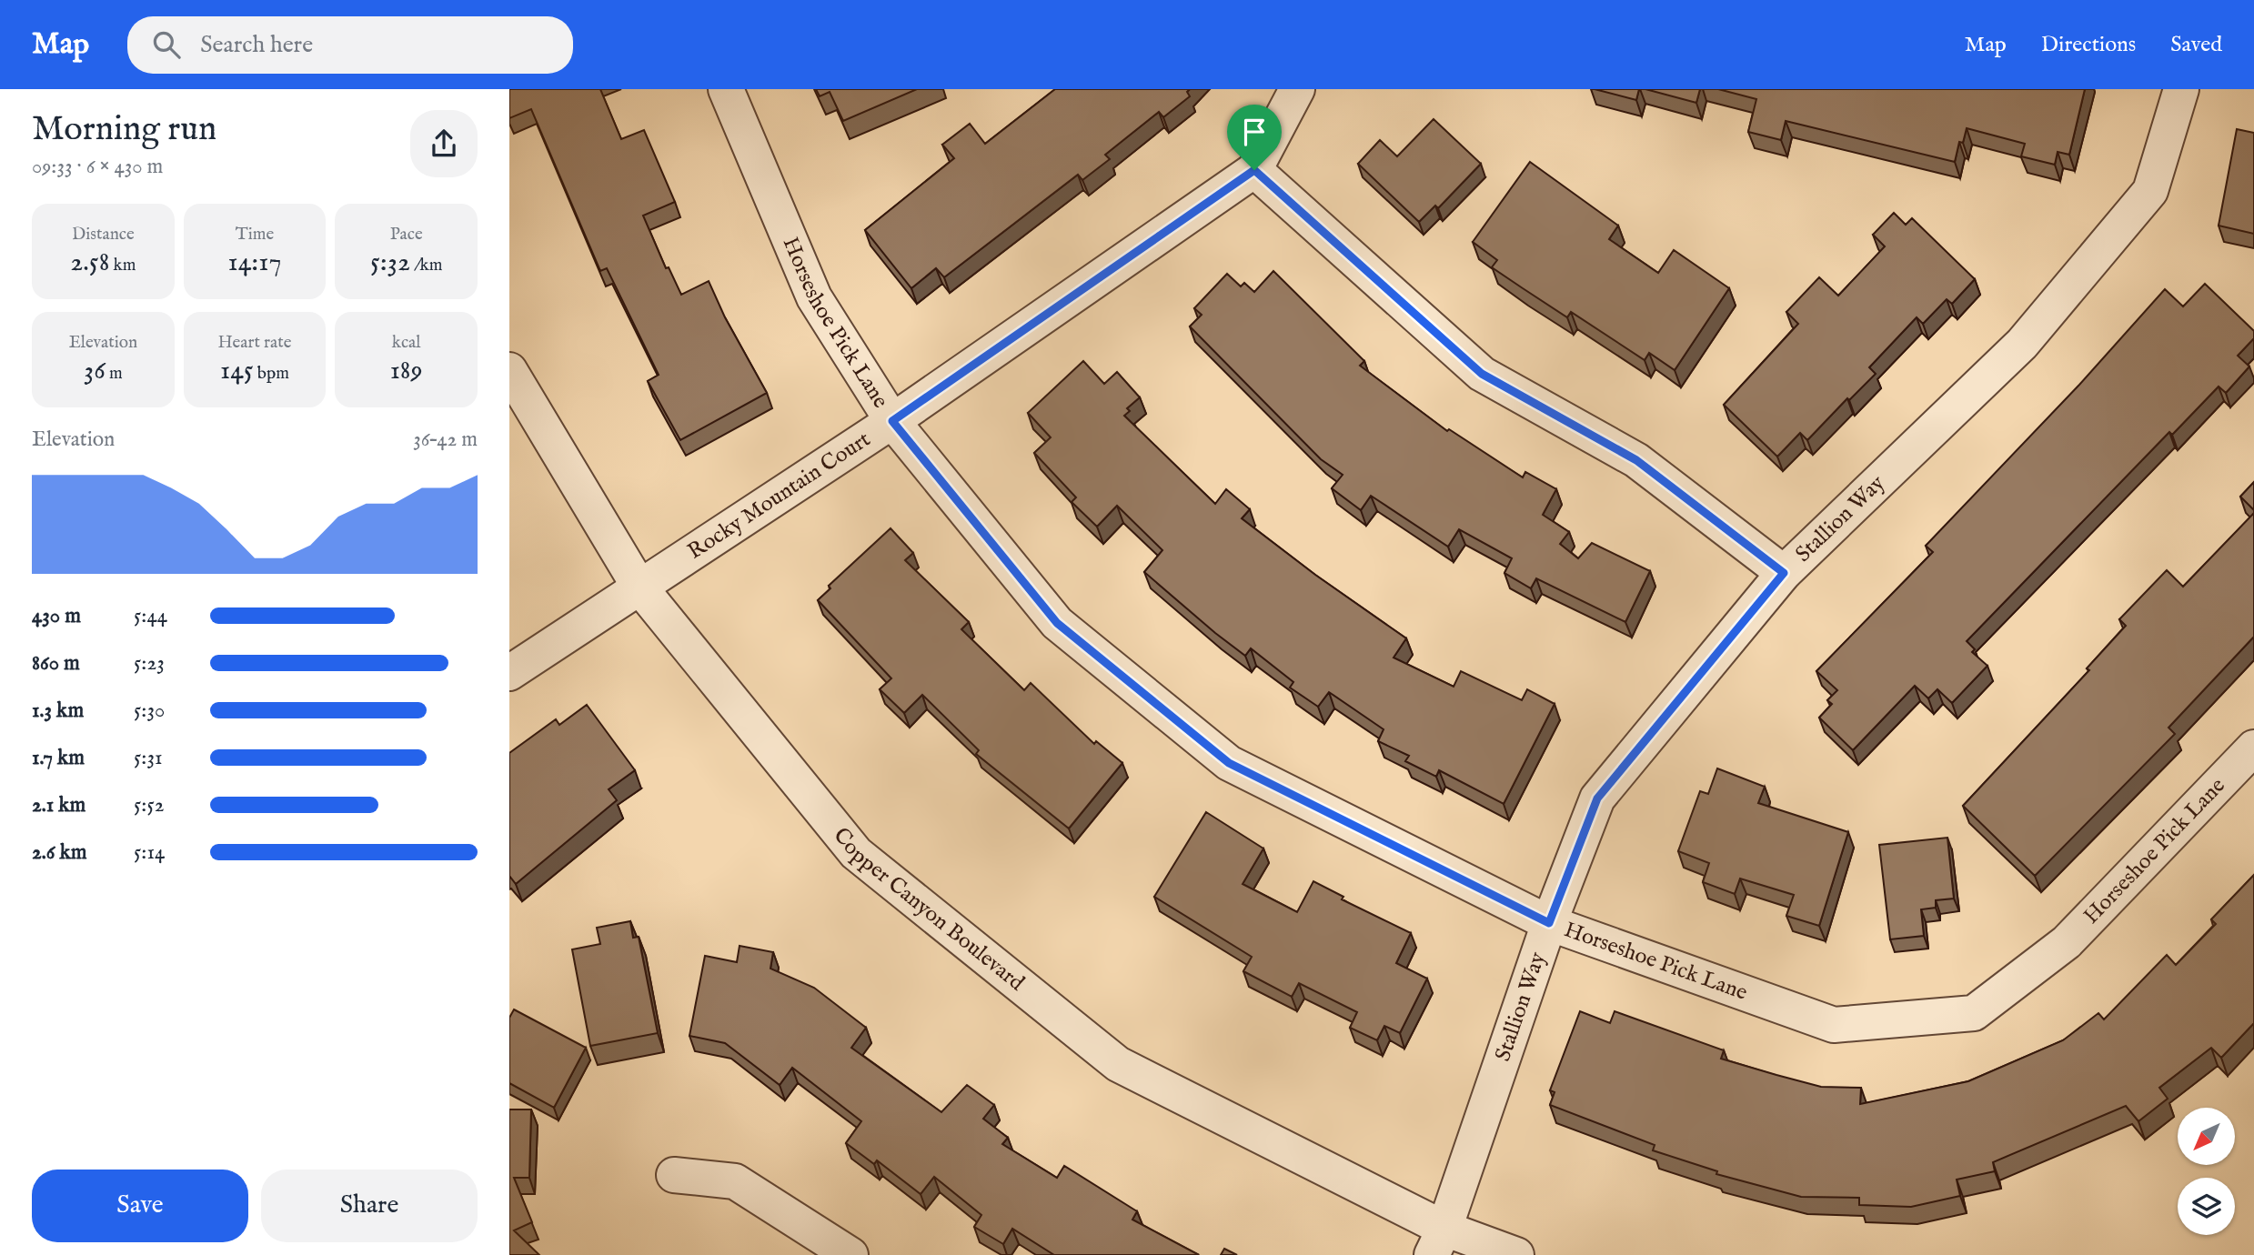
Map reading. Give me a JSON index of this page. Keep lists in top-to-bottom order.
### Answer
{
  "streets": {
    "street": [
      "Horseshoe Pick Lane",
      "Rocky Mountain Court",
      "Stallion Way",
      "Copper Canyon Boulevard"
    ]
  },
  "crossings": [
    ["Horseshoe Pick Lane", "Rocky Mountain Court"],
    ["Horseshoe Pick Lane", "Stallion Way"],
    ["Rocky Mountain Court", "Copper Canyon Boulevard"],
    ["Stallion Way", "Copper Canyon Boulevard"]
  ],
  "north": "bottom left",
  "page": {
    "header": "Map",
    "search": "Search here",
    "nav": ["Map", "Directions", "Saved"],
    "heading": ["Morning run", "09:33 · 6 × 430 m"],
    "stats": [
      ["Distance", "2.58 km"],
      ["Time", "14:17"],
      ["Pace", "5:32 /km"],
      ["Elevation", "36 m"],
      ["Heart rate", "145 bpm"],
      ["kcal", "189"]
    ],
    "chart": ["Elevation", "36–42 m"],
    "list": [
      {
        "name": "430 m",
        "note": "5:44"
      },
      {
        "name": "860 m",
        "note": "5:23"
      },
      {
        "name": "1.3 km",
        "note": "5:30"
      },
      {
        "name": "1.7 km",
        "note": "5:31"
      },
      {
        "name": "2.1 km",
        "note": "5:52"
      },
      {
        "name": "2.6 km",
        "note": "5:14"
      }
    ],
    "buttons": ["Save", "Share"]
  }
}
